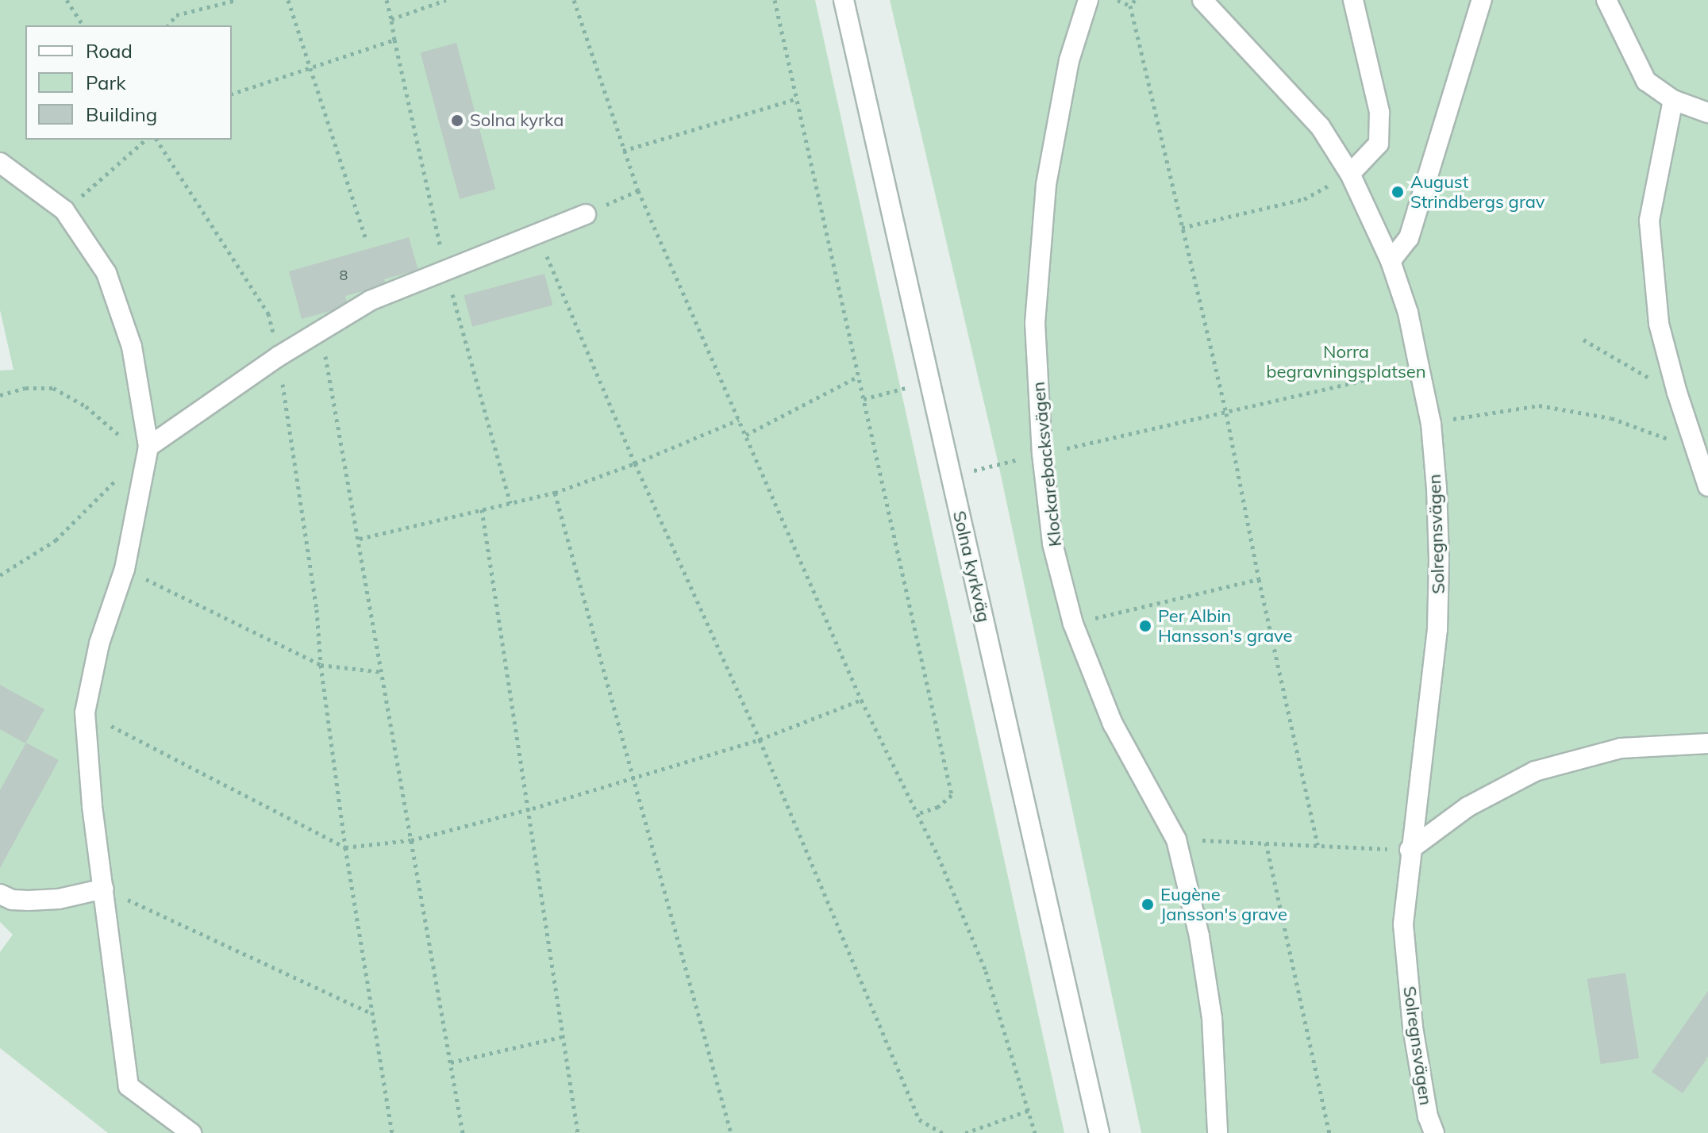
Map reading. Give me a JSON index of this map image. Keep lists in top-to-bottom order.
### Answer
{
  "streets": {
    "street": ["Klockarebacksvägen", "Solregnsvägen", "Solna kyrkväg"]
  },
  "parks": ["Norra begravningsplatsen"],
  "places": [
    "Solna kyrka",
    "August Strindbergs grav",
    "Per Albin Hansson's grave",
    "Eugène Jansson's grave"
  ],
  "house_numbers": ["8"],
  "legend": ["Road", "Park", "Building"]
}
